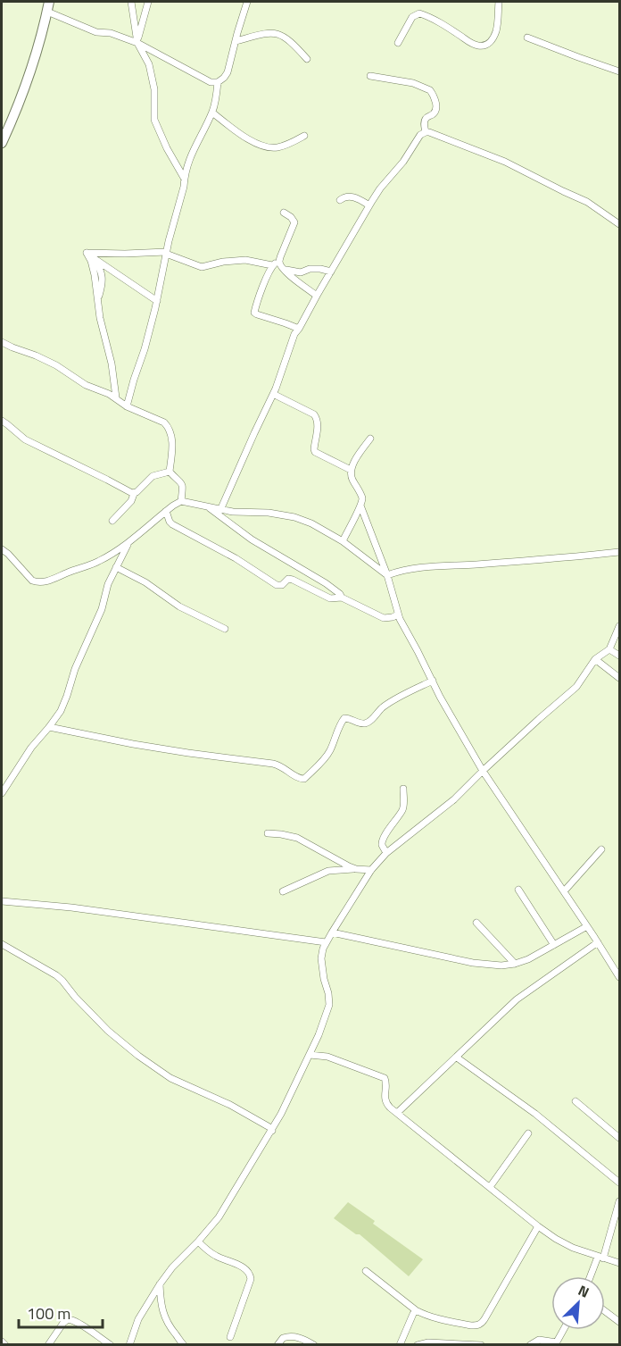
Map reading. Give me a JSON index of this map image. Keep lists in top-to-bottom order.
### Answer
{
  "scale_bar": "100 m",
  "north": "top right"
}
